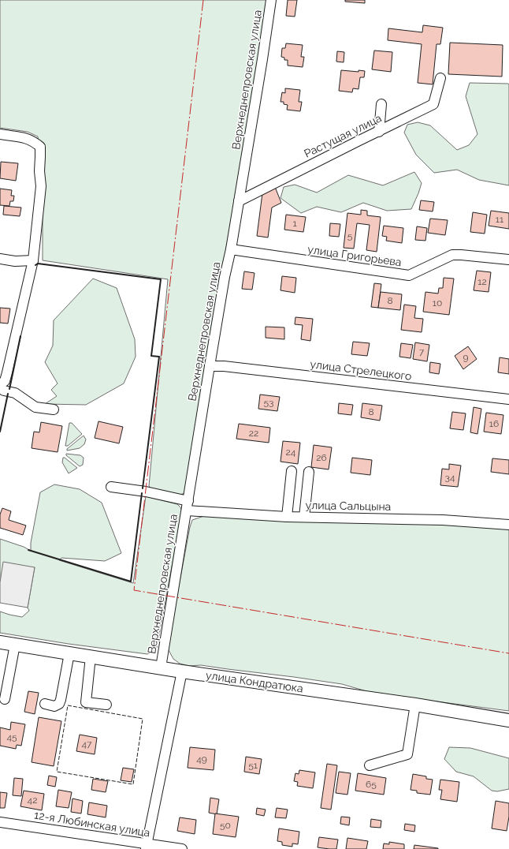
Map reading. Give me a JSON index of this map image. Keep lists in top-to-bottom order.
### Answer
{
  "streets": {
    "main road": ["улица Кондратюка"],
    "street": [
      "Верхнеднепровская улица",
      "Растущая улица",
      "улица Григорьева",
      "улица Стрелецкого",
      "улица Сальцына",
      "12-я Любинская улица"
    ]
  },
  "crossings": [
    ["Верхнеднепровская улица", "Растущая улица"],
    ["Верхнеднепровская улица", "улица Григорьева"],
    ["Верхнеднепровская улица", "улица Стрелецкого"],
    ["Верхнеднепровская улица", "улица Сальцына"],
    ["Верхнеднепровская улица", "улица Кондратюка"]
  ],
  "house_numbers": [
    "11",
    "1",
    "5",
    "12",
    "8",
    "10",
    "7",
    "9",
    "53",
    "8",
    "16",
    "22",
    "24",
    "26",
    "34",
    "45",
    "47",
    "49",
    "51",
    "65",
    "42",
    "50"
  ]
}
